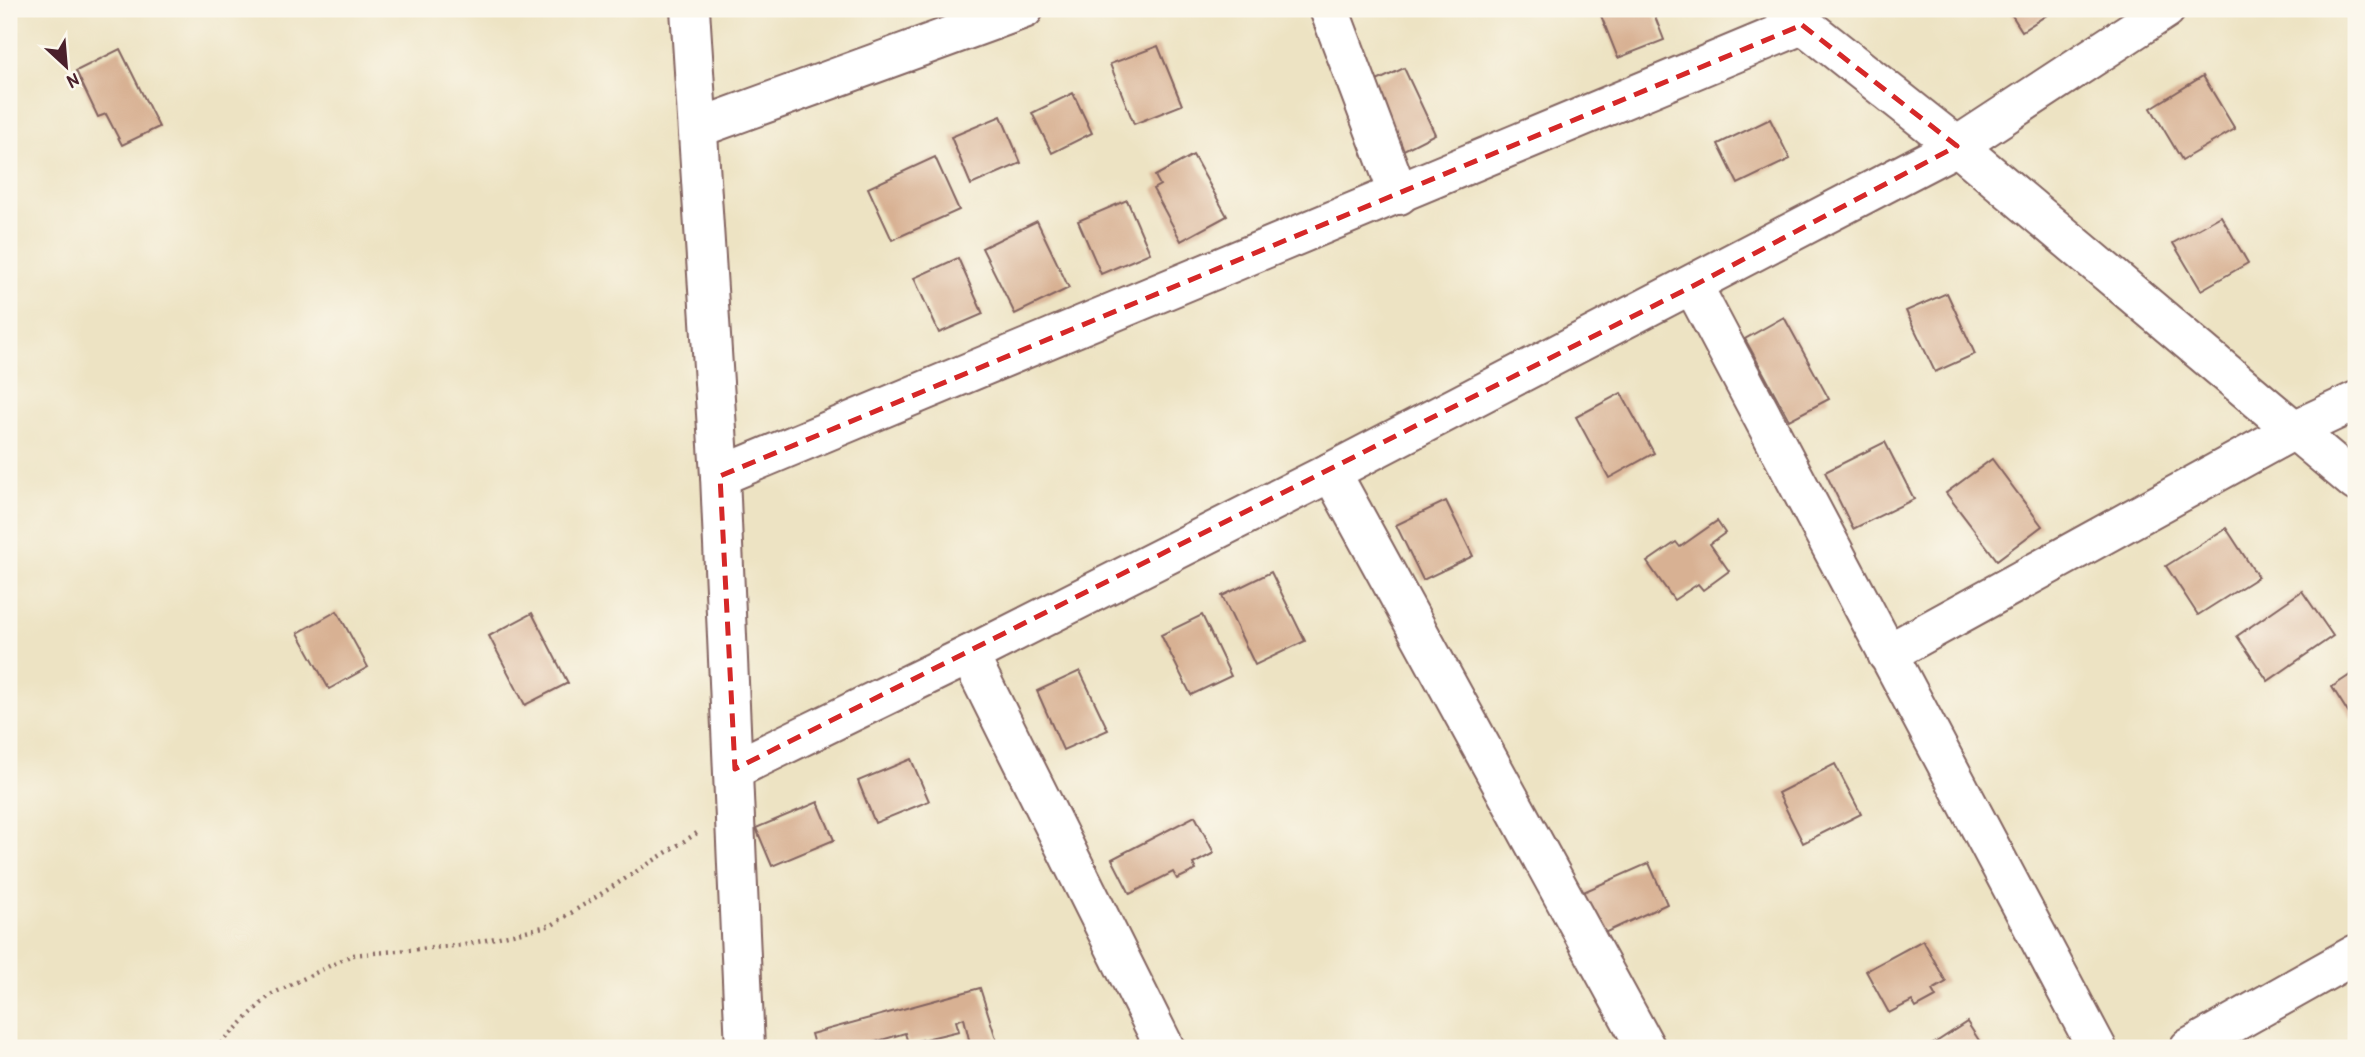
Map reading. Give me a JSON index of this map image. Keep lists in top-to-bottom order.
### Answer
{
  "north": "bottom right"
}
